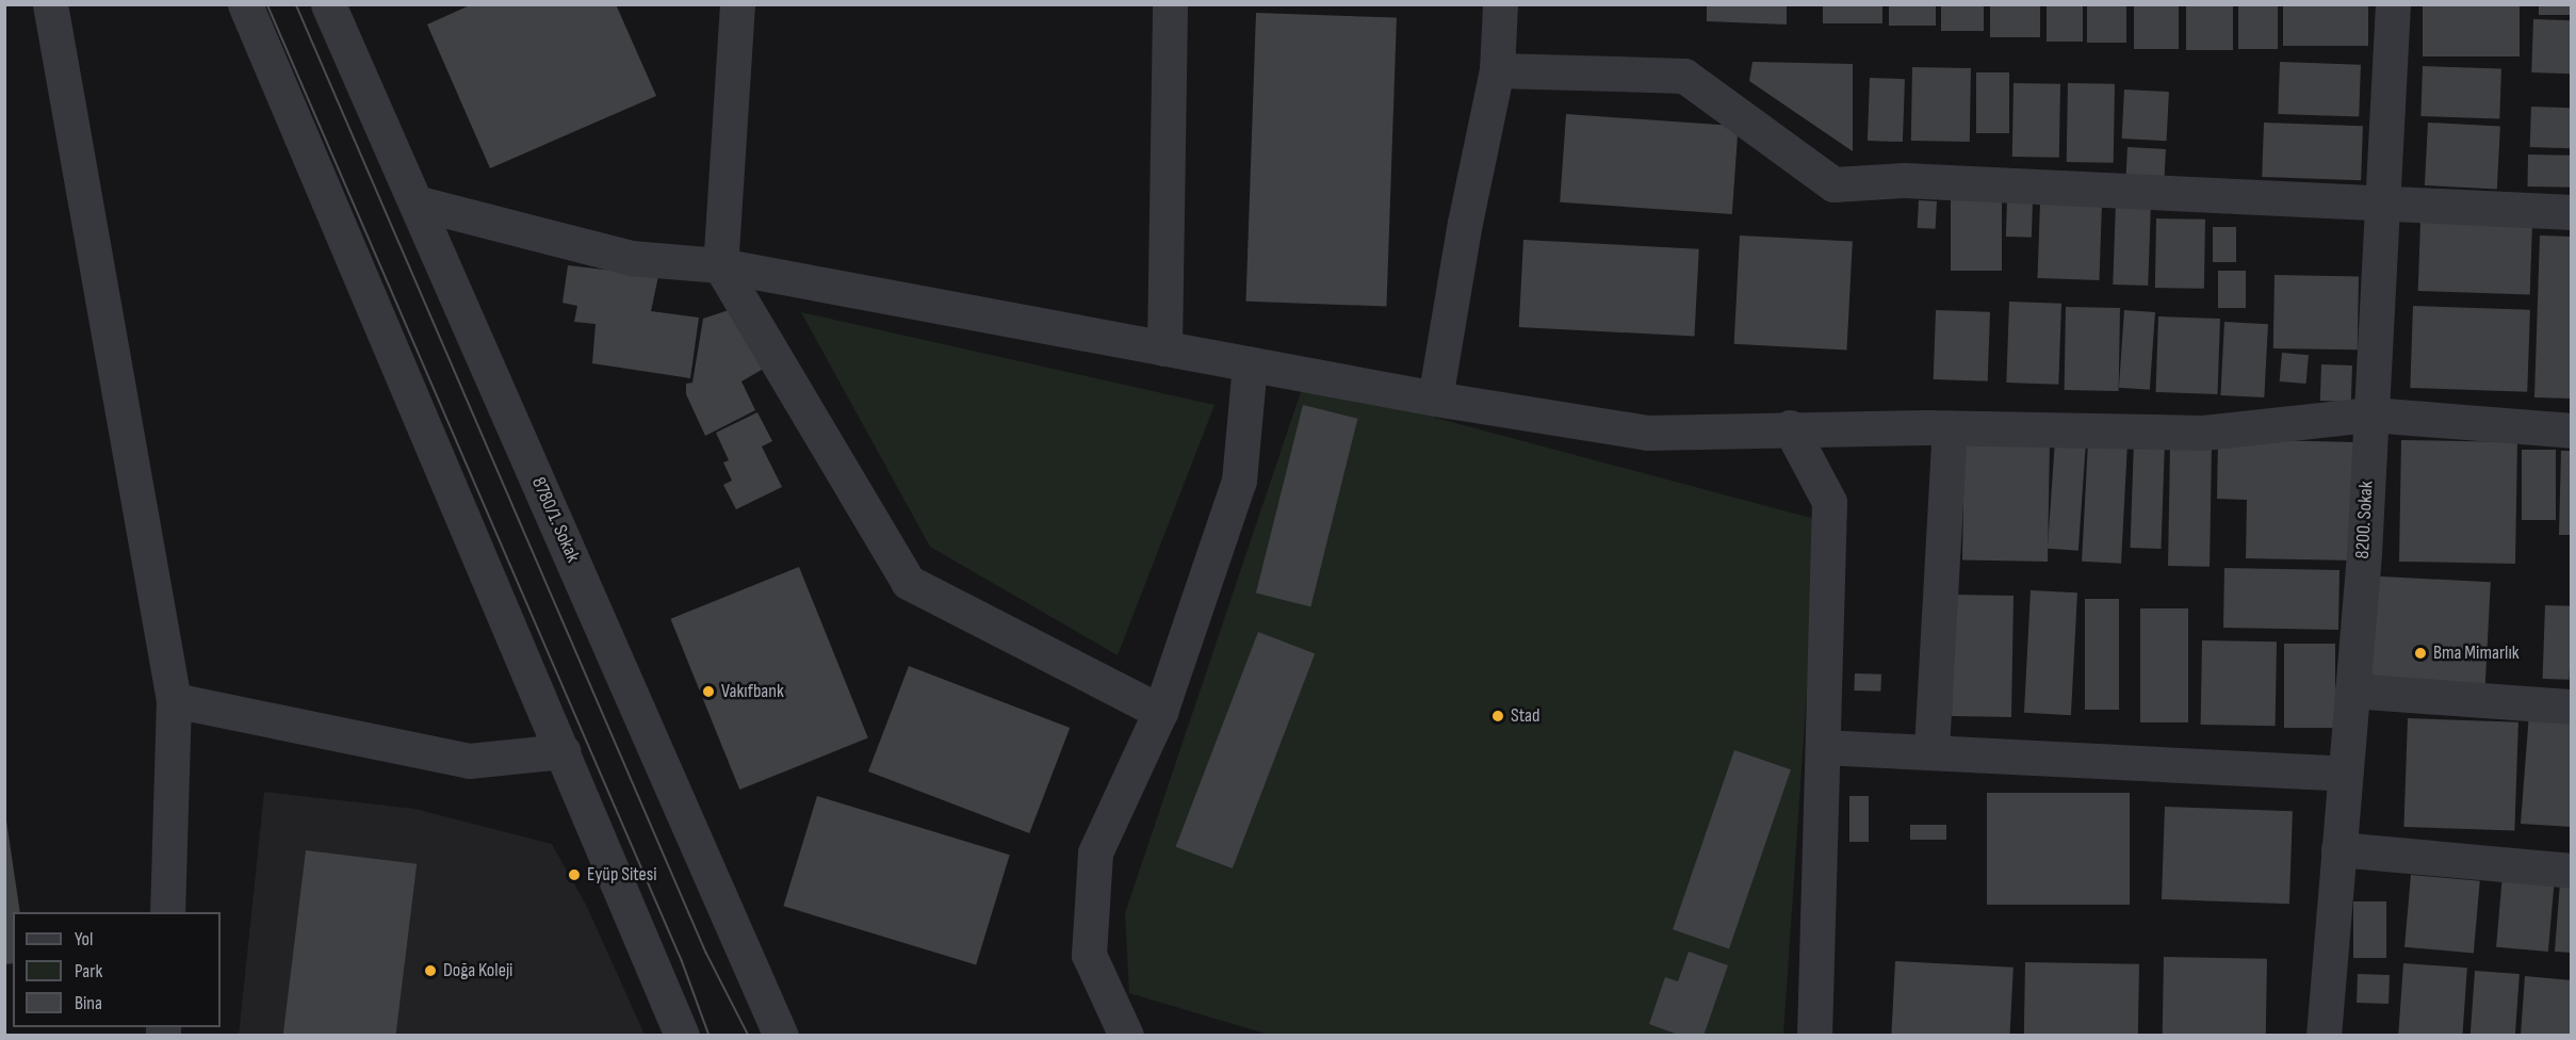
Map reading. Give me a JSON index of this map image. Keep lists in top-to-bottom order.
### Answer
{
  "streets": {
    "street": ["8780/1. Sokak", "8200. Sokak"]
  },
  "places": [
    "Bma Mimarlık",
    "Vakıfbank",
    "Stad",
    "Eyüp Sitesi",
    "Doğa Koleji"
  ],
  "legend": ["Yol", "Park", "Bina"]
}
